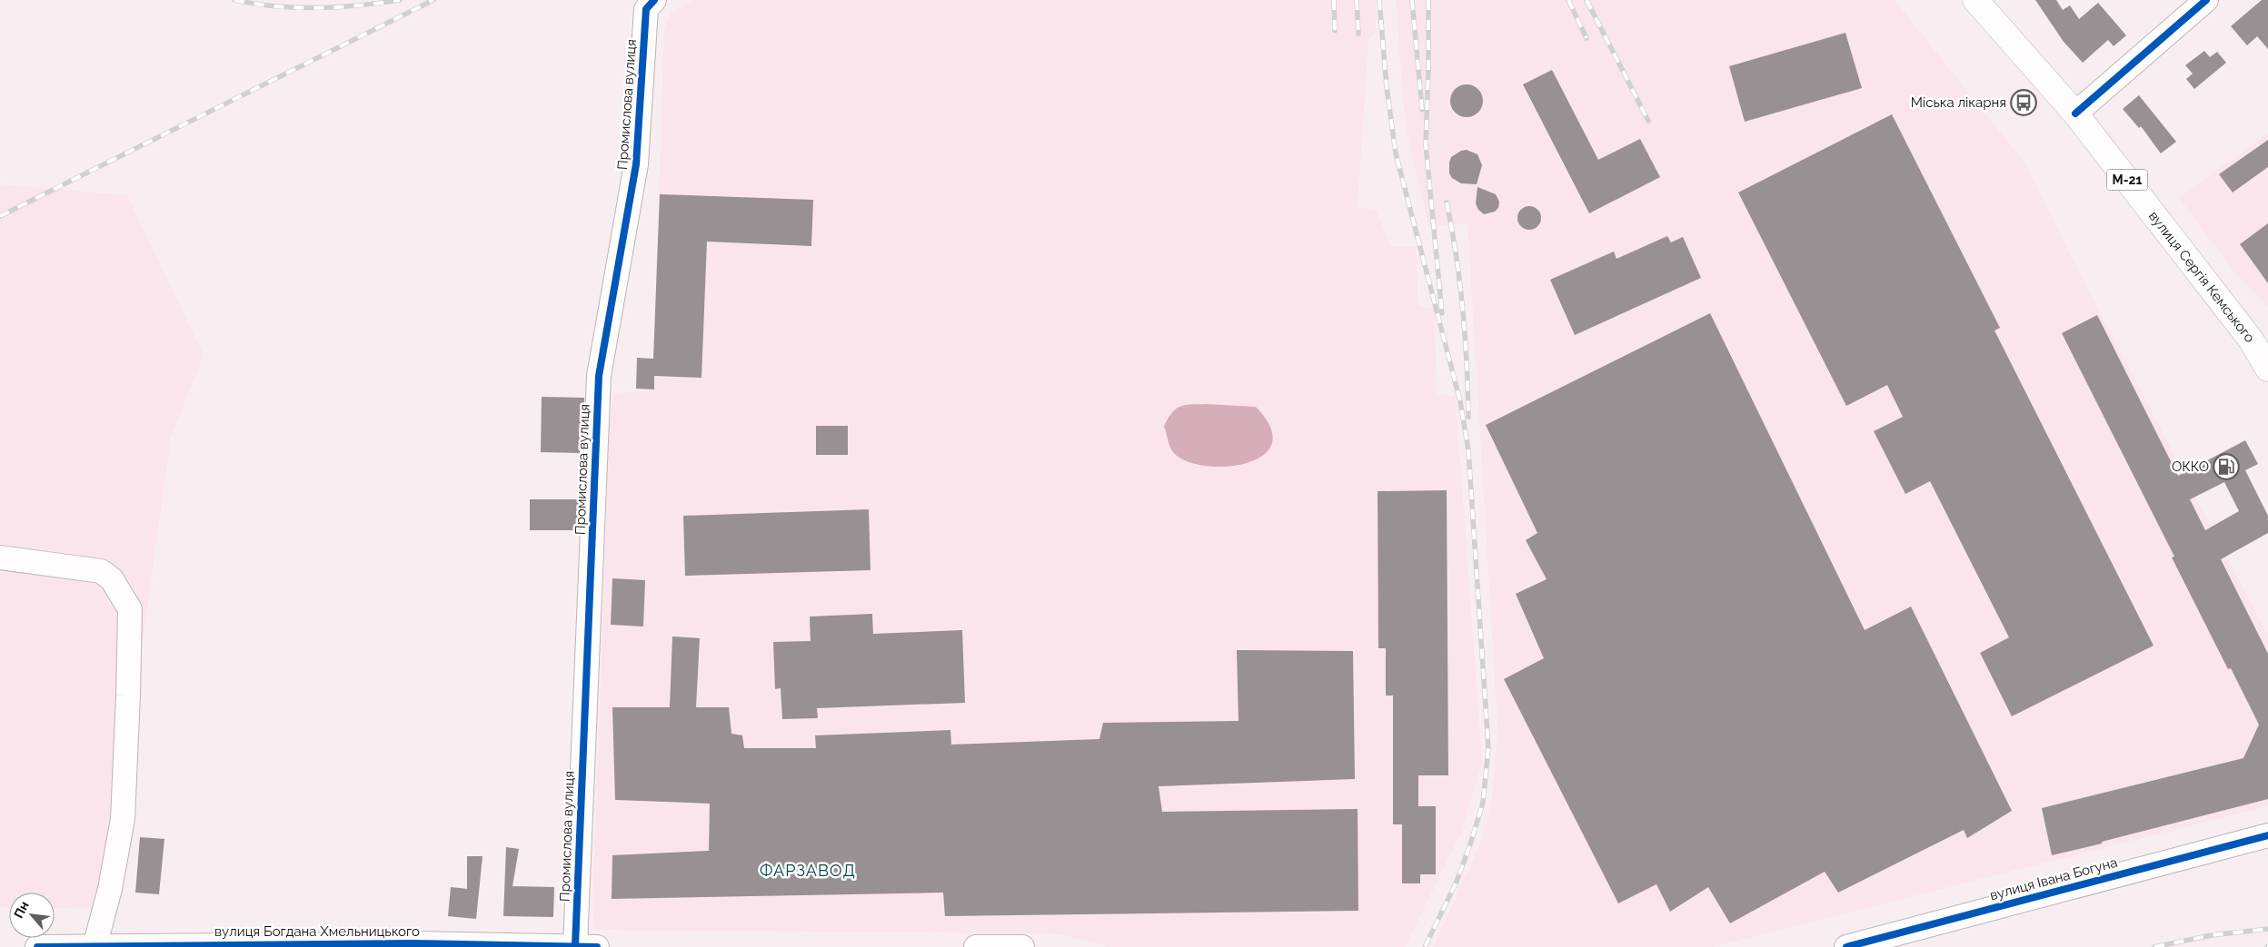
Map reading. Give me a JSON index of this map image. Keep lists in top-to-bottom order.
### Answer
{
  "streets": {
    "highway": ["М-21", "вулиця Сергія Кемського"],
    "street": ["Промислова вулиця", "вулиця Івана Богуна", "вулиця Богдана Хмельницького"]
  },
  "crossings": [
    ["Промислова вулиця", "вулиця Богдана Хмельницького"]
  ],
  "districts": ["ФАРЗАВОД"],
  "places": {
    "bus stop": ["Міська лікарня"],
    "fuel station": ["ОККО"]
  },
  "north": "top left"
}
